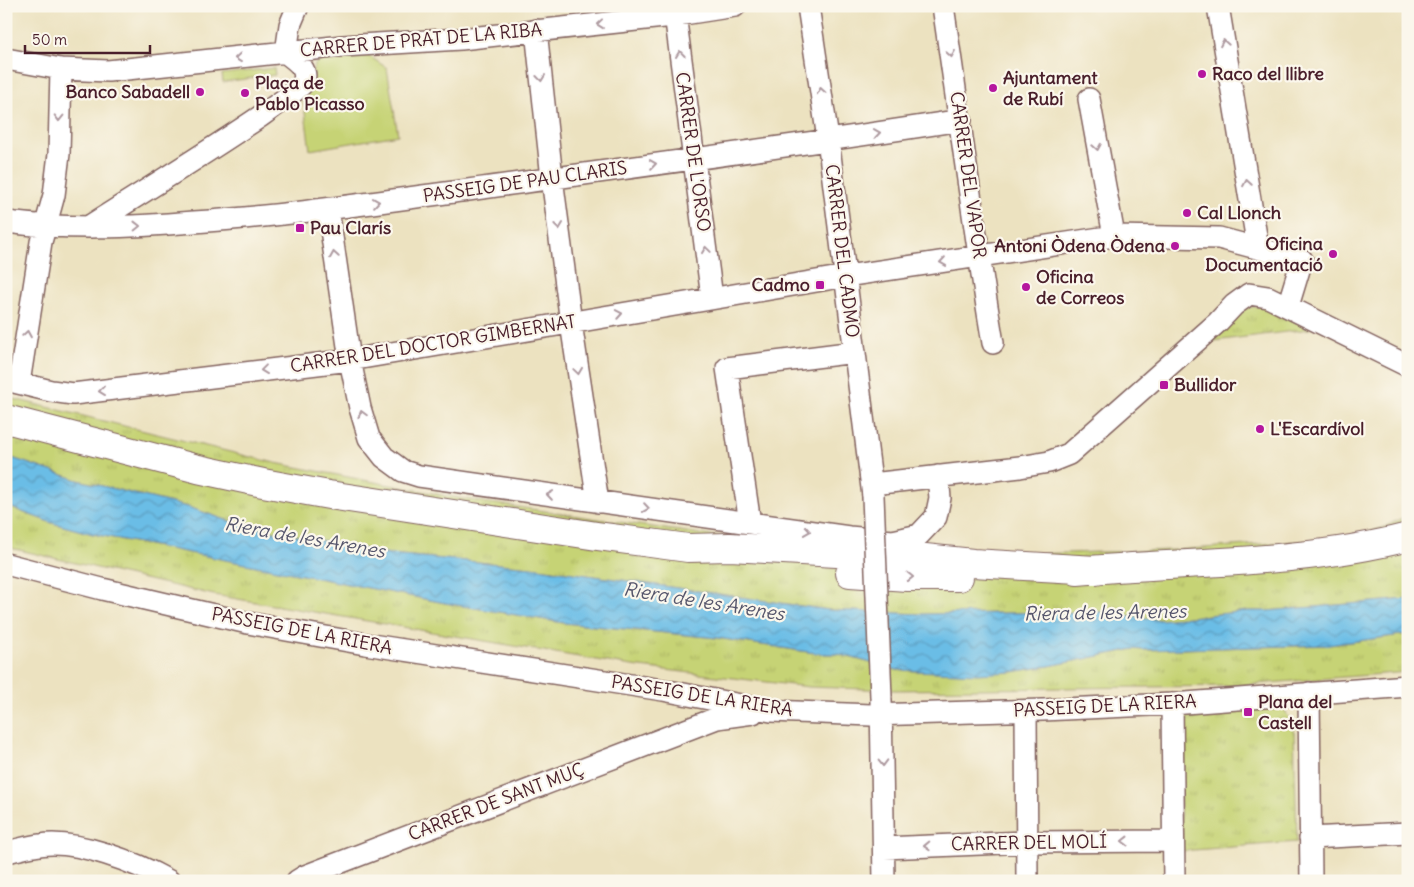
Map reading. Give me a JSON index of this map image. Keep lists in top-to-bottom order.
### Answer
{
  "streets": {
    "street": [
      "CARRER DE PRAT DE LA RIBA",
      "CARRER DE L'ORSO",
      "CARRER DEL VAPOR",
      "PASSEIG DE PAU CLARIS",
      "CARRER DEL CADMO",
      "CARRER DEL DOCTOR GIMBERNAT",
      "PASSEIG DE LA RIERA",
      "CARRER DE SANT MUÇ",
      "CARRER DEL MOLÍ"
    ]
  },
  "crossings": [
    ["CARRER DE PRAT DE LA RIBA", "CARRER DE L'ORSO"],
    ["CARRER DE L'ORSO", "PASSEIG DE PAU CLARIS"],
    ["CARRER DE L'ORSO", "CARRER DEL DOCTOR GIMBERNAT"],
    ["CARRER DEL VAPOR", "PASSEIG DE PAU CLARIS"],
    ["CARRER DEL VAPOR", "CARRER DEL DOCTOR GIMBERNAT"],
    ["PASSEIG DE PAU CLARIS", "CARRER DEL CADMO"],
    ["CARRER DEL CADMO", "CARRER DEL DOCTOR GIMBERNAT"],
    ["CARRER DEL CADMO", "PASSEIG DE LA RIERA"],
    ["CARRER DEL CADMO", "CARRER DEL MOLÍ"],
    ["PASSEIG DE LA RIERA", "CARRER DE SANT MUÇ"]
  ],
  "one_way": ["CARRER DE PRAT DE LA RIBA", "PASSEIG DE PAU CLARIS", "CARRER DEL MOLÍ"],
  "water": ["Riera de les Arenes"],
  "places": {
    "other": [
      "Raco del llibre",
      "Ajuntament de Rubí",
      "Banco Sabadell",
      "Plaça de Pablo Picasso",
      "Cal Llonch",
      "Antoni Òdena Òdena",
      "Oficina Documentació",
      "Oficina de Correos",
      "L'Escardívol"
    ],
    "transit": [
      "Pau Clarís",
      "Cadmo",
      "Bullidor",
      "Plana del Castell"
    ]
  },
  "scale_bar": "50 m"
}
